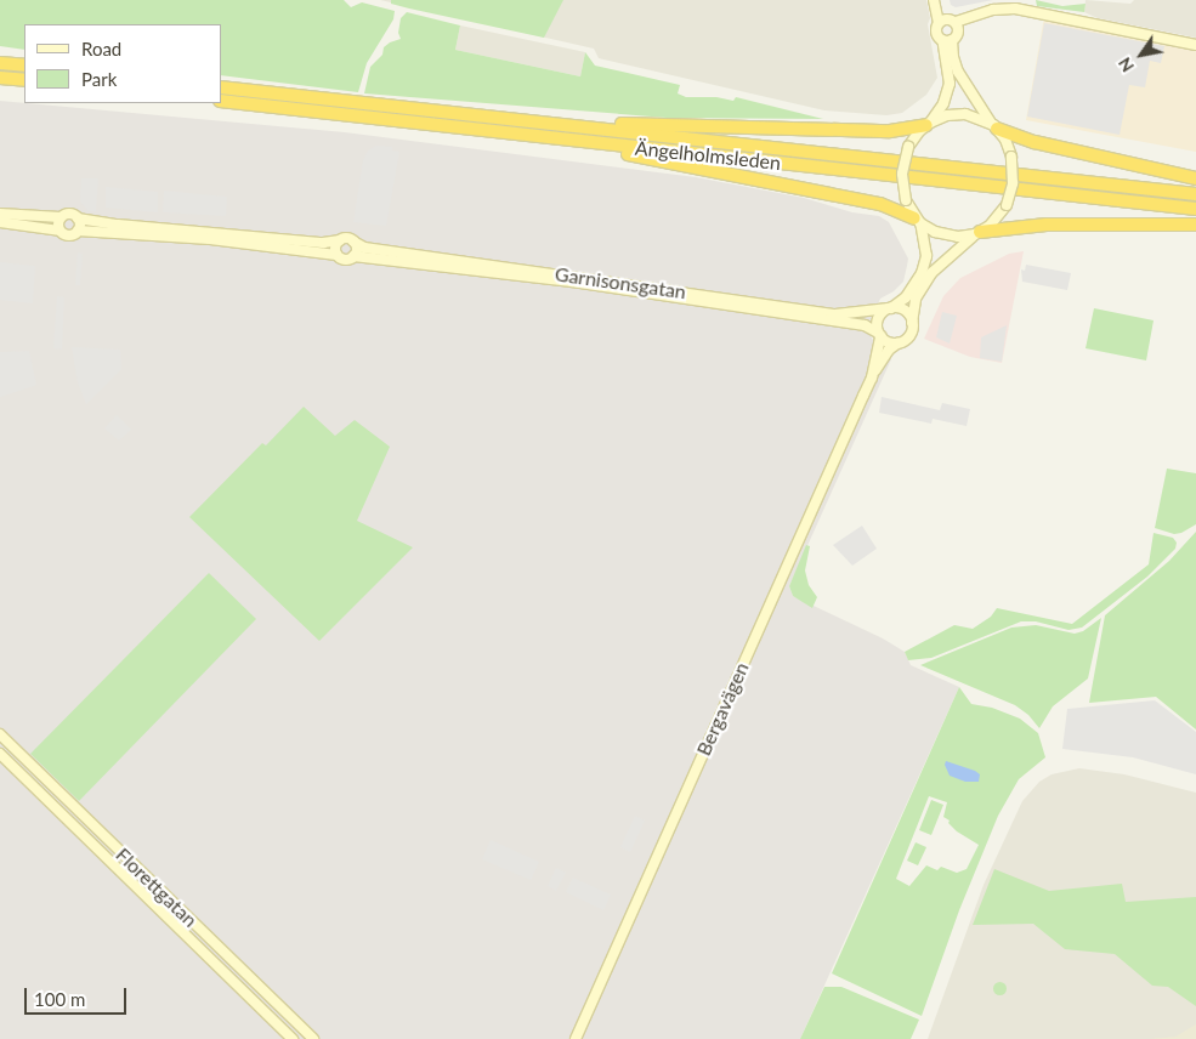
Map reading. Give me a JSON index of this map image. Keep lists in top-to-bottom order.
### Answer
{
  "streets": {
    "highway": ["Ängelholmsleden"],
    "street": ["Garnisonsgatan", "Bergavägen", "Florettgatan"]
  },
  "crossings": [
    ["Garnisonsgatan", "Bergavägen"]
  ],
  "legend": ["Road", "Park"],
  "scale_bar": "100 m",
  "north": "bottom left"
}
